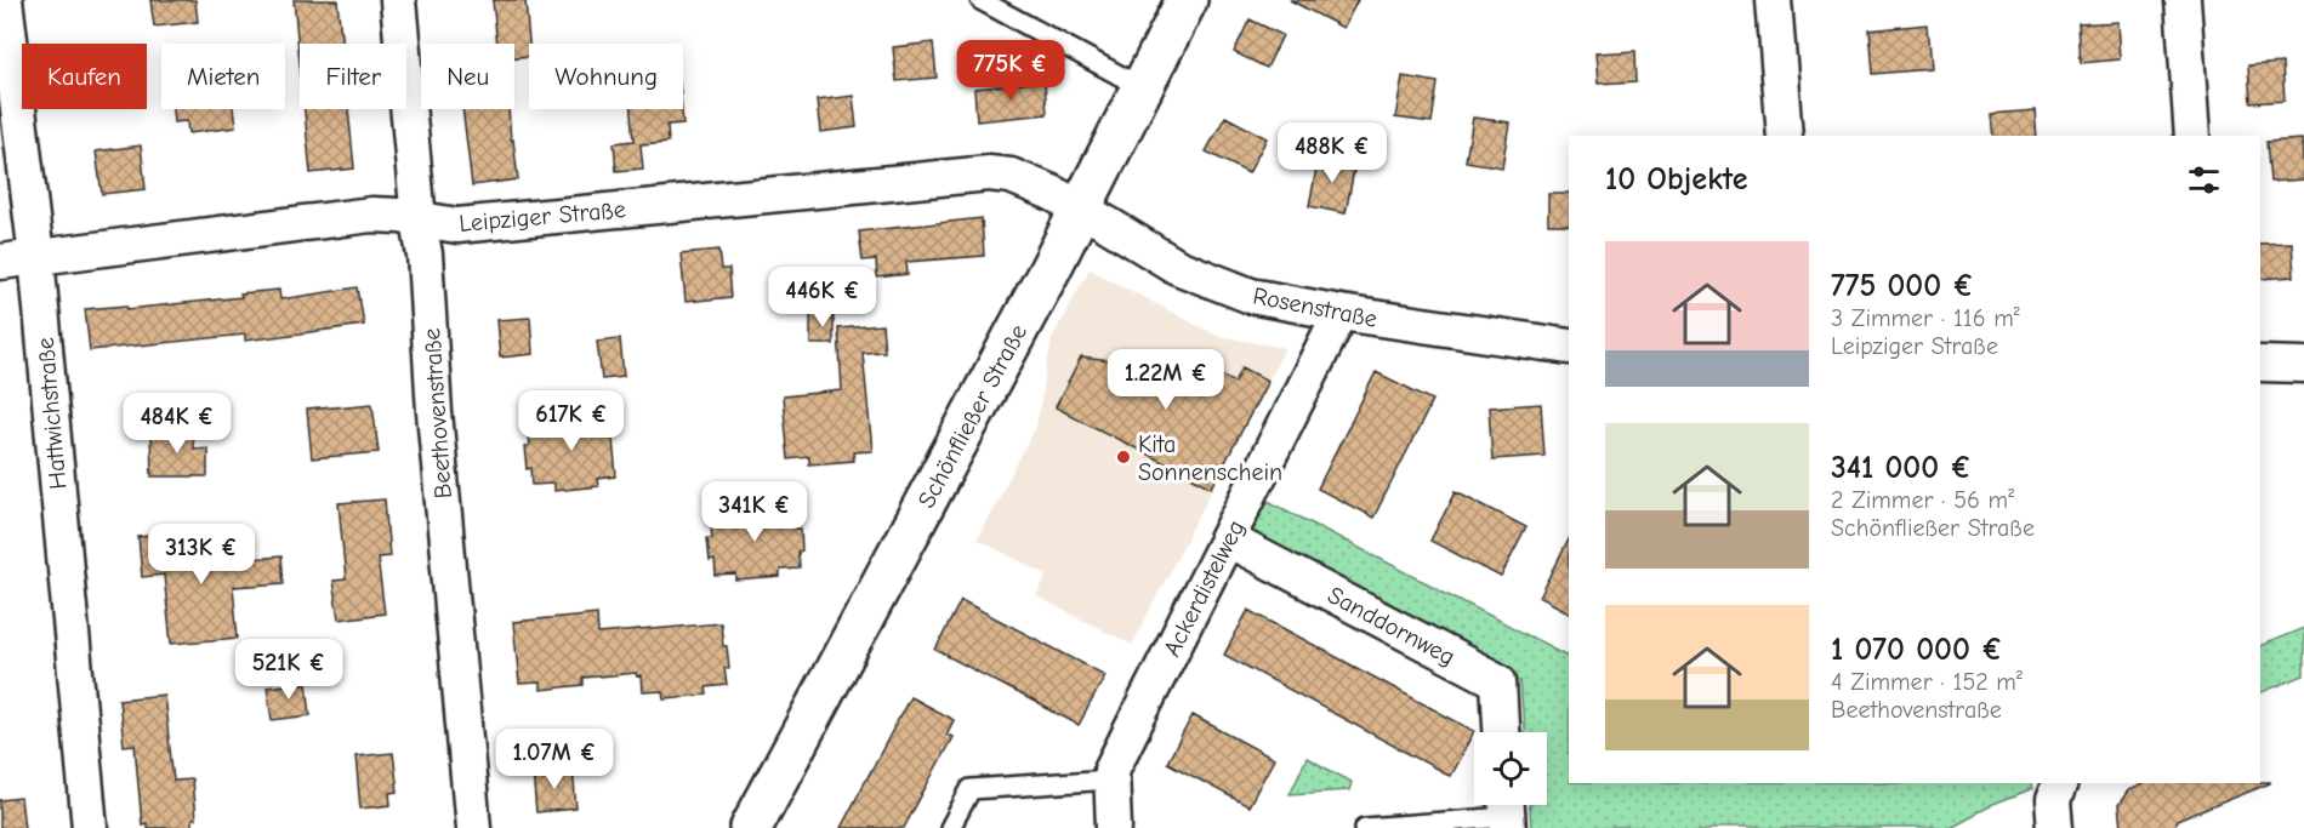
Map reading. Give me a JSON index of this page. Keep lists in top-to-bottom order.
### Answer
{
  "streets": {
    "main road": ["Schönfließer Straße"],
    "street": [
      "Leipziger Straße",
      "Rosenstraße",
      "Hattwichstraße",
      "Beethovenstraße",
      "Ackerdistelweg",
      "Sanddornweg"
    ]
  },
  "crossings": [
    ["Leipziger Straße", "Rosenstraße"],
    ["Leipziger Straße", "Hattwichstraße"],
    ["Leipziger Straße", "Beethovenstraße"],
    ["Leipziger Straße", "Schönfließer Straße"],
    ["Rosenstraße", "Schönfließer Straße"],
    ["Rosenstraße", "Ackerdistelweg"],
    ["Ackerdistelweg", "Sanddornweg"]
  ],
  "places": ["Kita Sonnenschein"],
  "page": {
    "price": [
      "775K €",
      "488K €",
      "446K €",
      "1.22M €",
      "617K €",
      "484K €",
      "341K €",
      "313K €",
      "521K €",
      "1.07M €"
    ],
    "chip": [
      "Kaufen",
      "Mieten",
      "Filter",
      "Neu",
      "Wohnung"
    ],
    "heading": "10 Objekte",
    "list": [
      {
        "name": "775 000 €",
        "note": "3 Zimmer · 116 m² · Leipziger Straße"
      },
      {
        "name": "341 000 €",
        "note": "2 Zimmer · 56 m² · Schönfließer Straße"
      },
      {
        "name": "1 070 000 €",
        "note": "4 Zimmer · 152 m² · Beethovenstraße"
      }
    ]
  }
}
